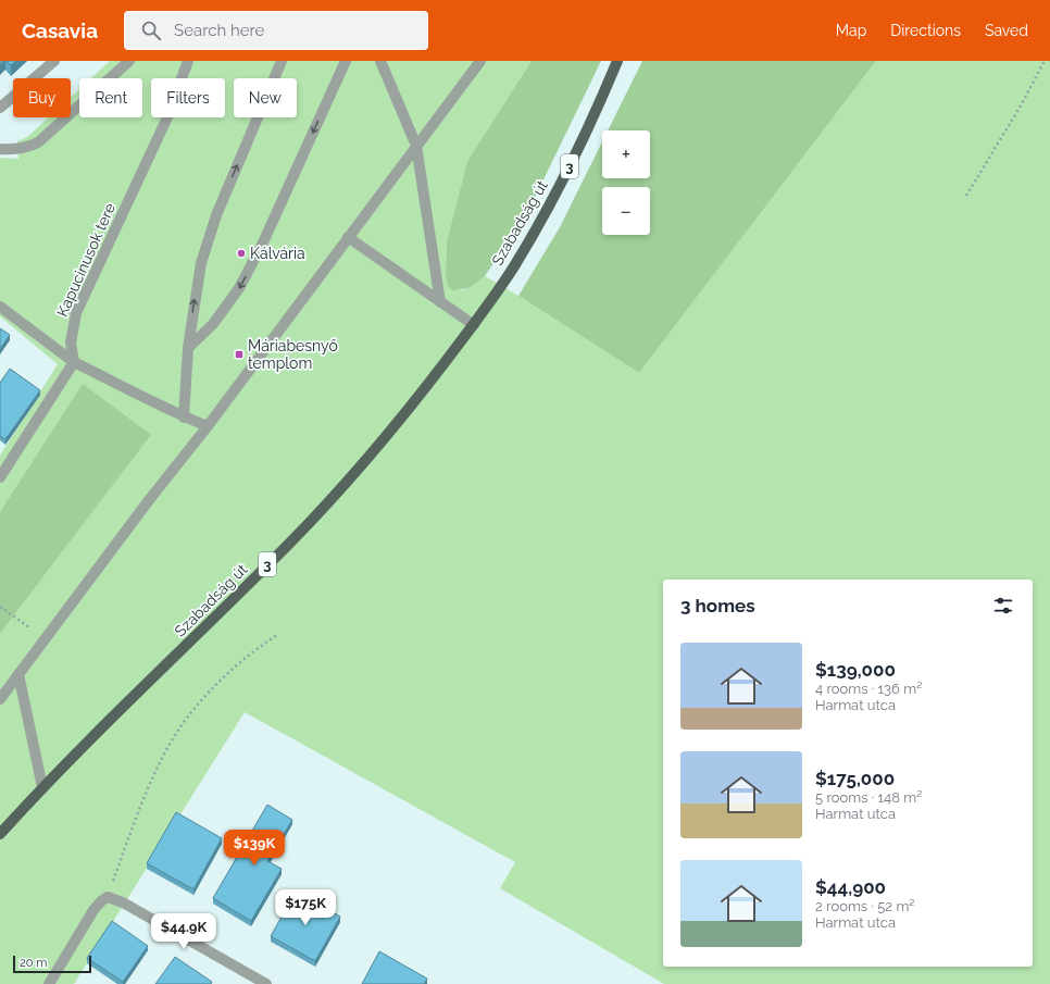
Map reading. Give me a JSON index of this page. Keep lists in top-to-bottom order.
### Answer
{
  "streets": {
    "main road": ["3", "Szabadság út"],
    "street": ["Kapucinusok tere"]
  },
  "places": {
    "other": ["Kálvária"],
    "transit": ["Máriabesnyő templom"]
  },
  "scale_bar": "20 m",
  "page": {
    "header": "Casavia",
    "search": "Search here",
    "nav": ["Map", "Directions", "Saved"],
    "chip": [
      "Buy",
      "Rent",
      "Filters",
      "New"
    ],
    "map_buttons": ["+", "−"],
    "heading": "3 homes",
    "list": [
      {
        "name": "$139,000",
        "note": "4 rooms · 136 m² · Harmat utca"
      },
      {
        "name": "$175,000",
        "note": "5 rooms · 148 m² · Harmat utca"
      },
      {
        "name": "$44,900",
        "note": "2 rooms · 52 m² · Harmat utca"
      }
    ],
    "price": ["$139K", "$175K", "$44.9K"],
    "scale": "20 m"
  }
}
